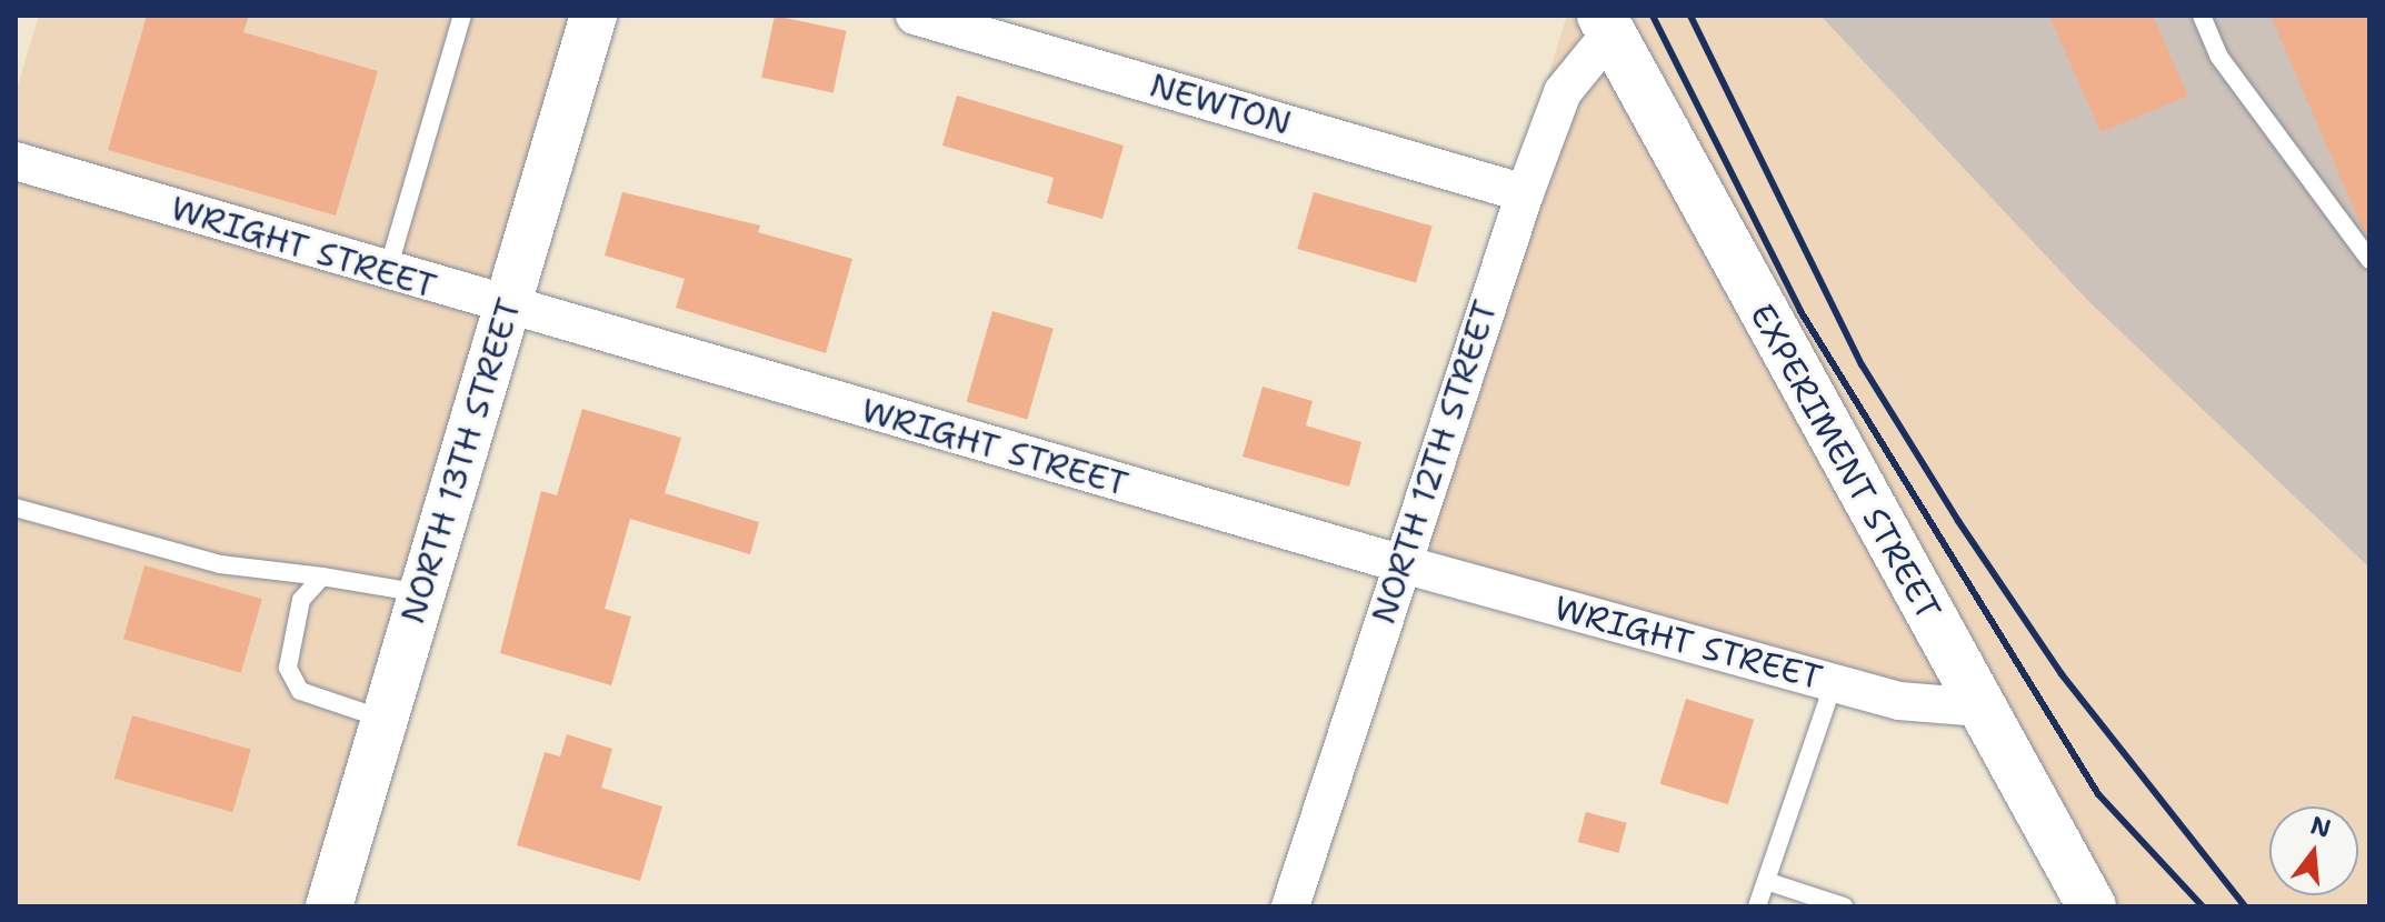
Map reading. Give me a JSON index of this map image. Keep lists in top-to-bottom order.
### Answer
{
  "streets": {
    "main road": ["EXPERIMENT STREET"],
    "street": [
      "NEWTON",
      "WRIGHT STREET",
      "NORTH 13TH STREET",
      "NORTH 12TH STREET"
    ]
  },
  "crossings": [
    ["NEWTON", "NORTH 12TH STREET"],
    ["WRIGHT STREET", "NORTH 13TH STREET"],
    ["WRIGHT STREET", "NORTH 12TH STREET"],
    ["WRIGHT STREET", "EXPERIMENT STREET"],
    ["NORTH 12TH STREET", "EXPERIMENT STREET"]
  ],
  "north": "top"
}
